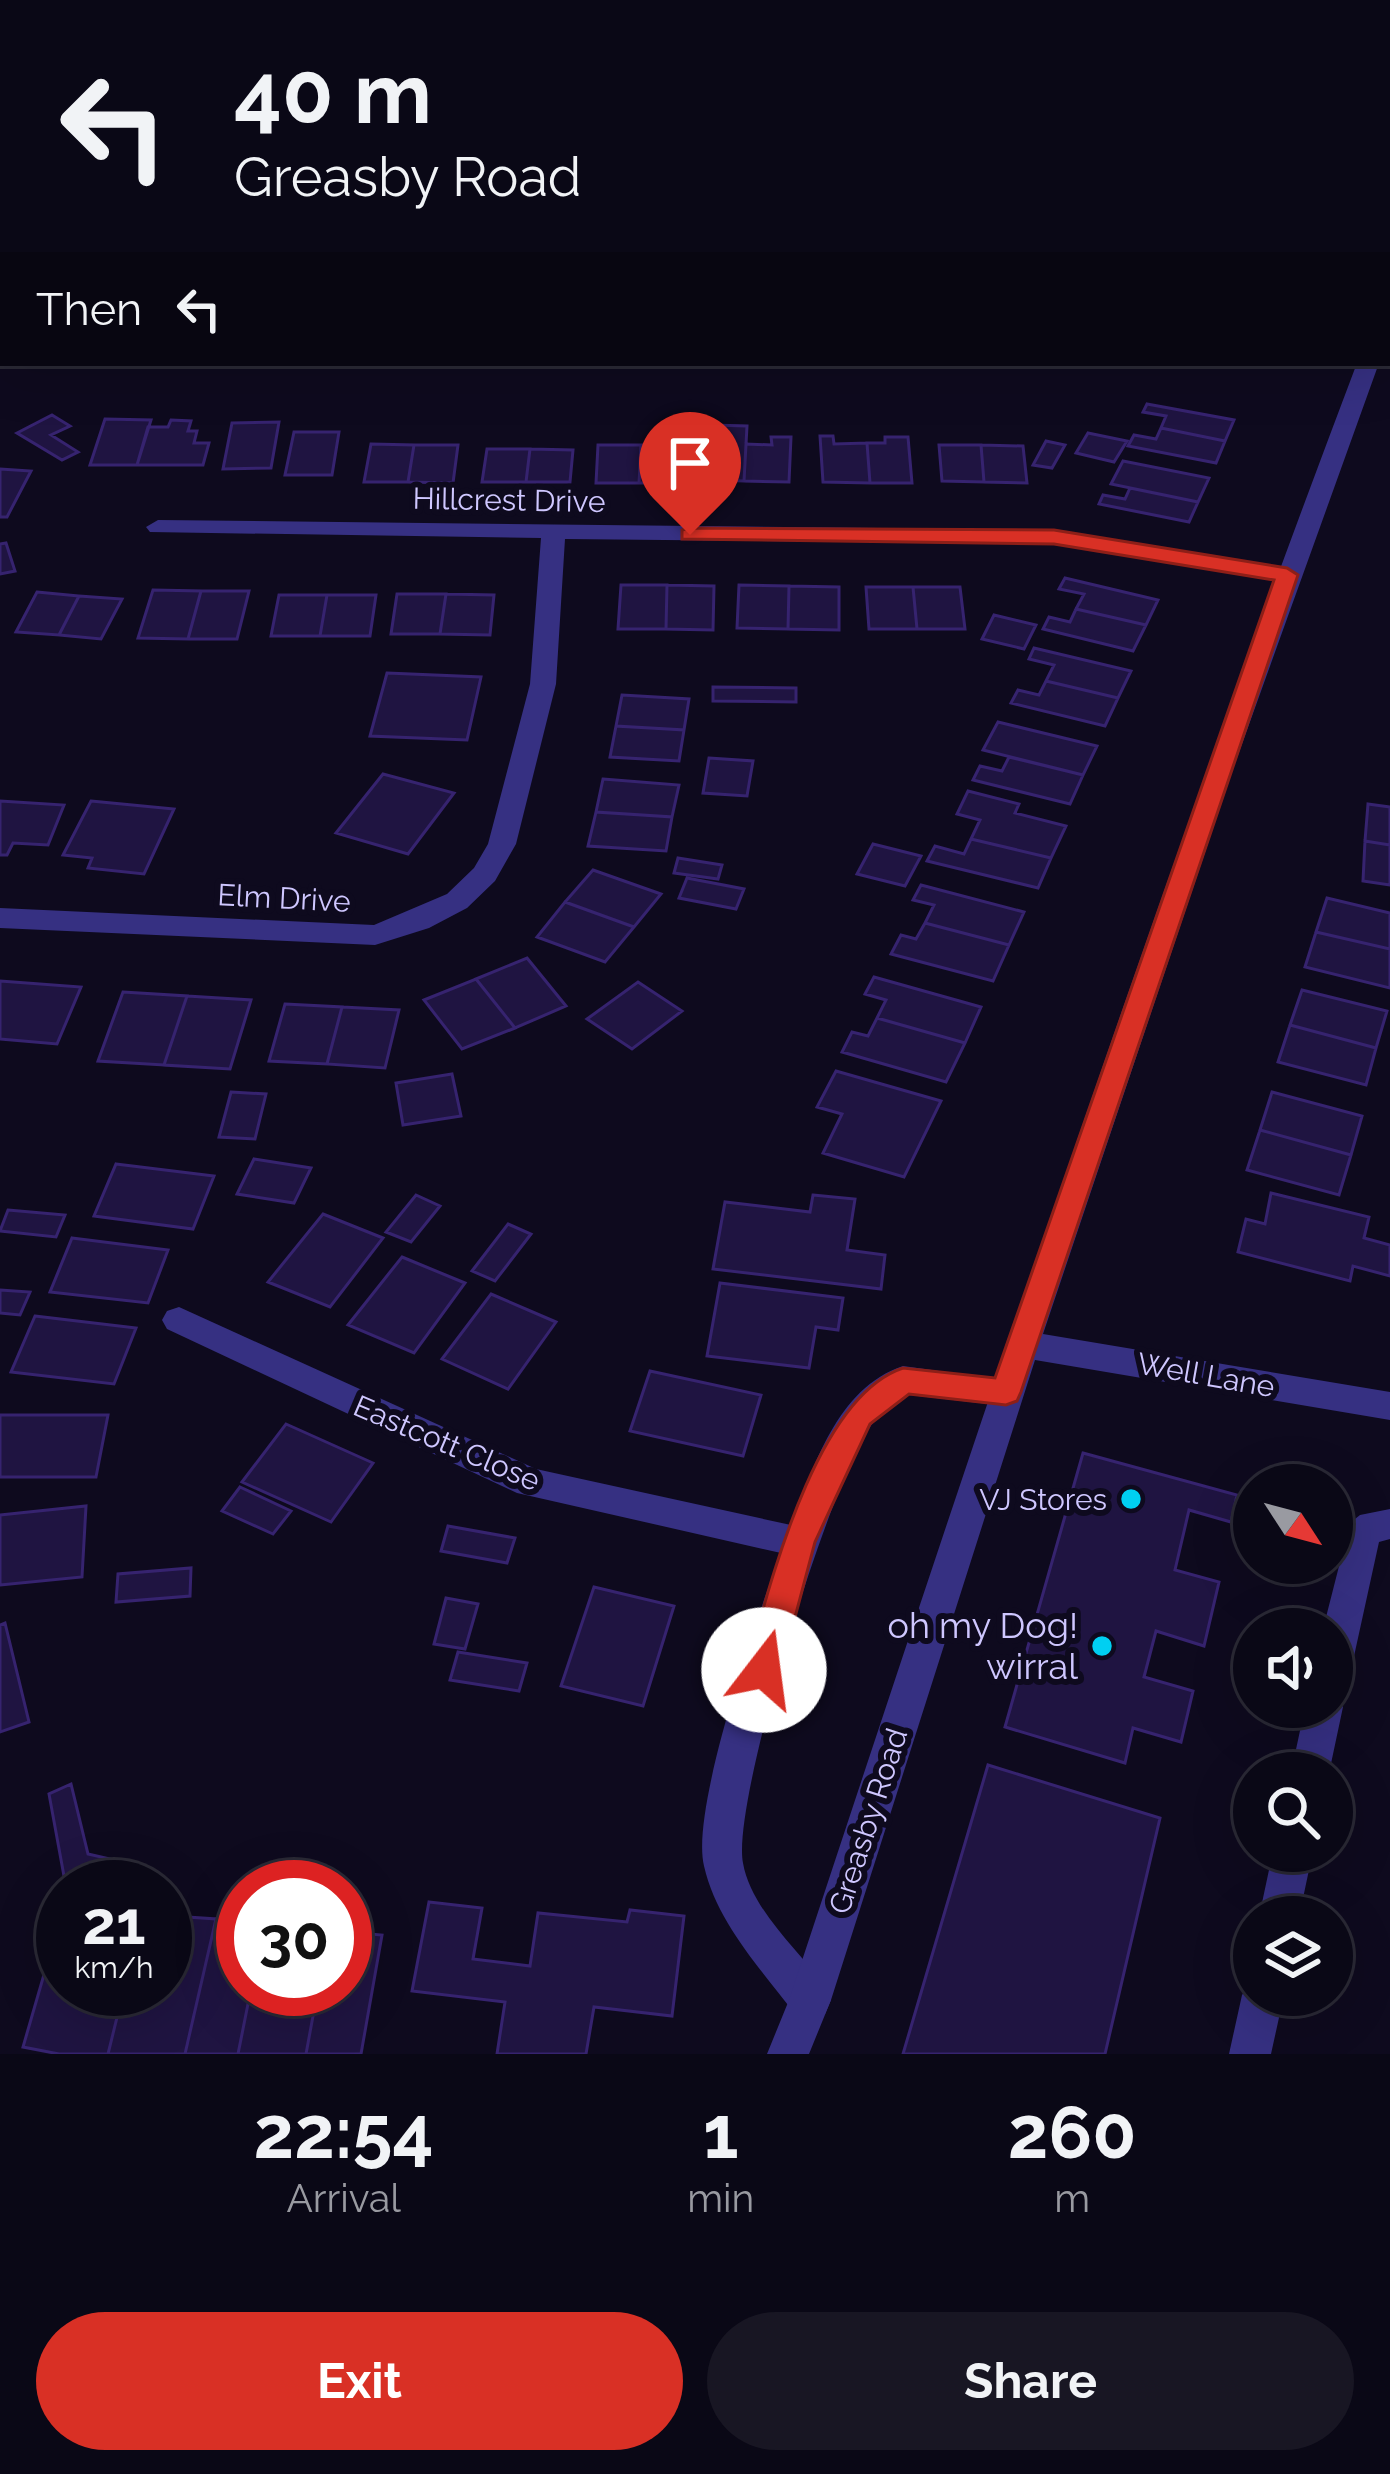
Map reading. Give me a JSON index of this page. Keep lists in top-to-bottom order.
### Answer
{
  "streets": {
    "street": [
      "Hillcrest Drive",
      "Elm Drive",
      "Well Lane",
      "Eastcott Close",
      "Greasby Road"
    ]
  },
  "crossings": [
    ["Hillcrest Drive", "Elm Drive"],
    ["Hillcrest Drive", "Greasby Road"],
    ["Well Lane", "Greasby Road"]
  ],
  "places": ["VJ Stores", "oh my Dog! wirral"],
  "north": "bottom right",
  "page": {
    "turn": ["40 m", "Greasby Road"],
    "then": "Then",
    "speed": "21 km/h",
    "limit": "30",
    "eta": [
      "22:54",
      "Arrival",
      "1",
      "min",
      "260",
      "m"
    ],
    "buttons": ["Exit", "Share"]
  }
}
